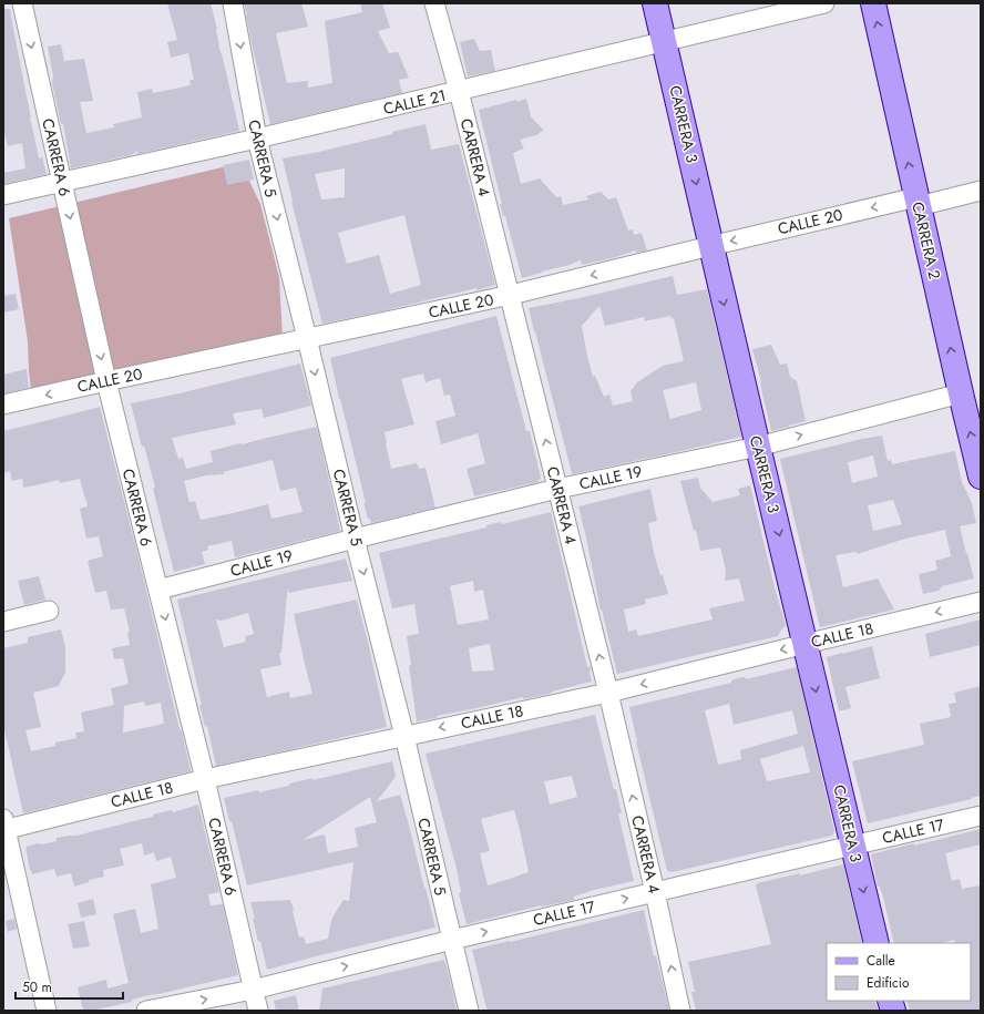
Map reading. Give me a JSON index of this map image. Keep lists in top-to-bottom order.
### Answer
{
  "streets": {
    "main road": ["CARRERA 3", "CARRERA 2"],
    "street": [
      "CALLE 21",
      "CARRERA 6",
      "CARRERA 4",
      "CARRERA 5",
      "CALLE 20",
      "CALLE 19",
      "CALLE 18",
      "CALLE 17"
    ]
  },
  "crossings": [
    ["CALLE 21", "CARRERA 3"],
    ["CALLE 21", "CARRERA 6"],
    ["CALLE 21", "CARRERA 4"],
    ["CALLE 21", "CARRERA 5"],
    ["CARRERA 3", "CALLE 20"],
    ["CARRERA 3", "CALLE 19"],
    ["CARRERA 3", "CALLE 18"],
    ["CARRERA 3", "CALLE 17"],
    ["CARRERA 6", "CALLE 20"],
    ["CARRERA 6", "CALLE 19"],
    ["CARRERA 6", "CALLE 18"],
    ["CARRERA 6", "CALLE 17"],
    ["CARRERA 4", "CALLE 20"],
    ["CARRERA 4", "CALLE 19"],
    ["CARRERA 4", "CALLE 18"],
    ["CARRERA 4", "CALLE 17"],
    ["CARRERA 5", "CALLE 20"],
    ["CARRERA 5", "CALLE 19"],
    ["CARRERA 5", "CALLE 18"],
    ["CARRERA 5", "CALLE 17"],
    ["CALLE 20", "CARRERA 2"],
    ["CARRERA 2", "CALLE 19"]
  ],
  "one_way": [
    "CARRERA 3",
    "CARRERA 6",
    "CARRERA 4",
    "CARRERA 5",
    "CALLE 20",
    "CARRERA 2",
    "CALLE 18",
    "CALLE 17"
  ],
  "legend": ["Calle", "Edificio"],
  "scale_bar": "50 m"
}
